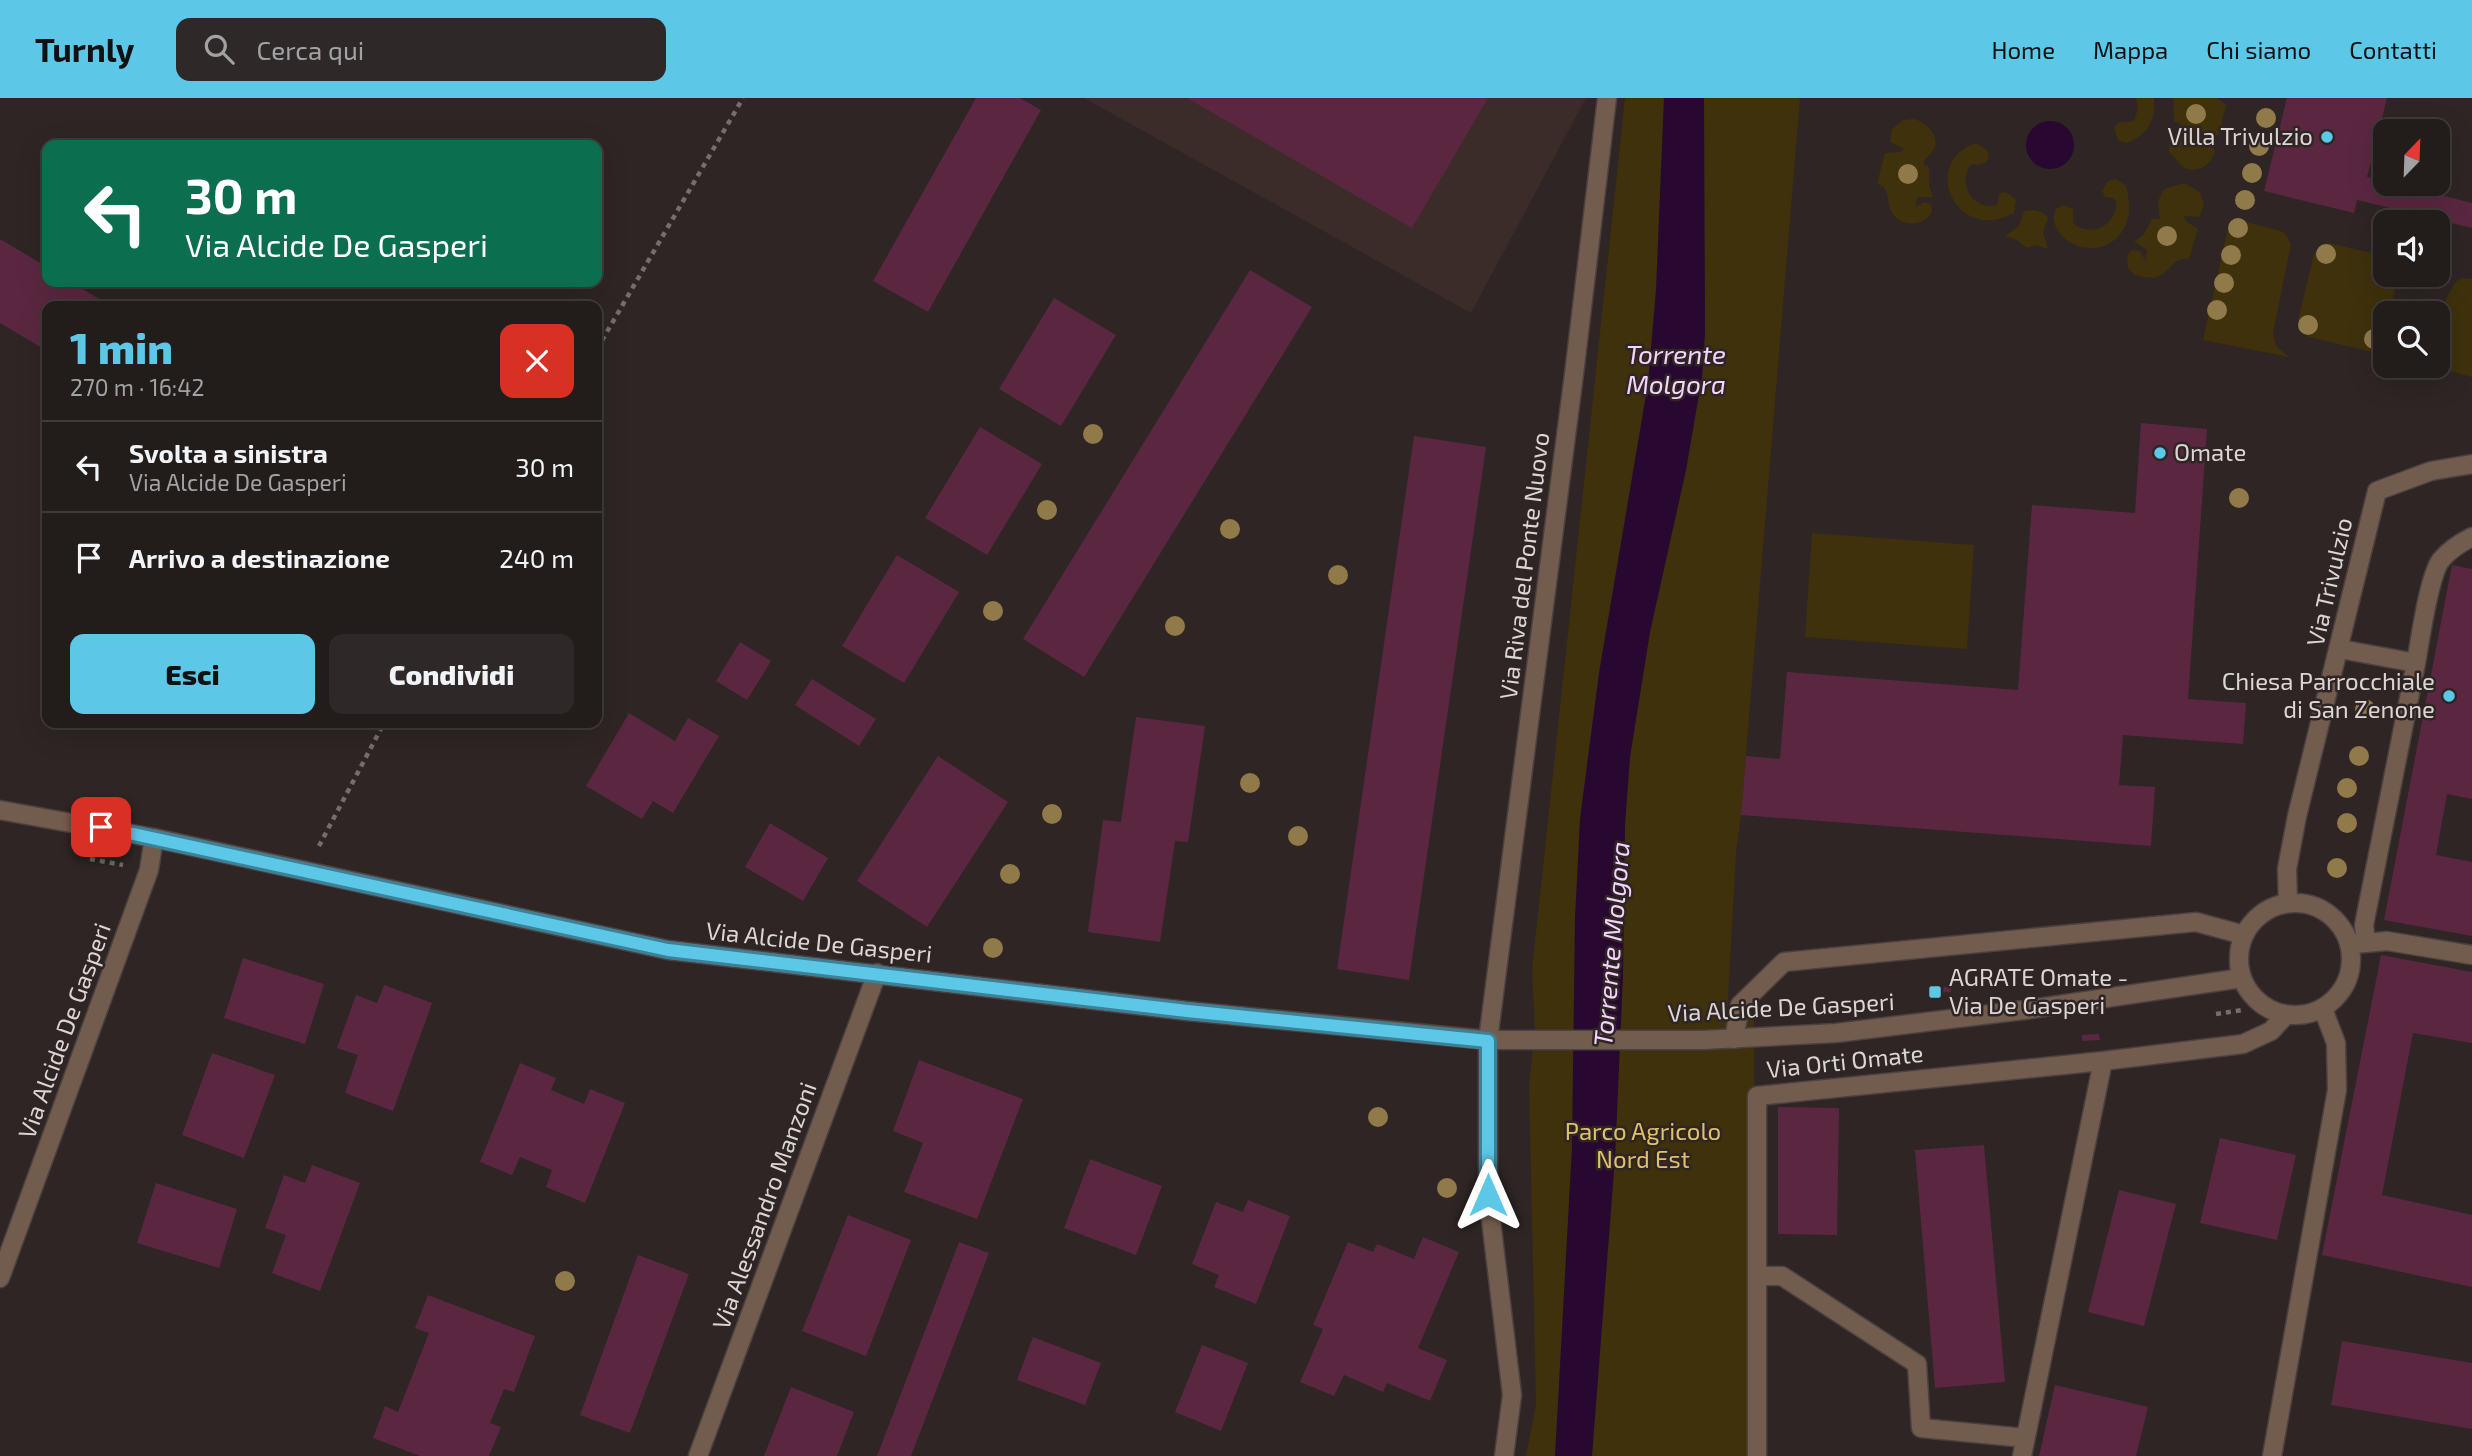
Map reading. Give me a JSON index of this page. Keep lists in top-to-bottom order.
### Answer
{
  "streets": {
    "street": [
      "Via Riva del Ponte Nuovo",
      "Via Trivulzio",
      "Via Alcide De Gasperi",
      "Via Orti Omate",
      "Via Alessandro Manzoni"
    ]
  },
  "crossings": [
    ["Via Riva del Ponte Nuovo", "Via Alcide De Gasperi"],
    ["Via Trivulzio", "Via Alcide De Gasperi"],
    ["Via Trivulzio", "Via Orti Omate"],
    ["Via Alcide De Gasperi", "Via Orti Omate"],
    ["Via Alcide De Gasperi", "Via Alessandro Manzoni"]
  ],
  "water": ["Torrente Molgora"],
  "parks": ["Parco Agricolo Nord Est"],
  "places": {
    "other": ["Villa Trivulzio", "Omate", "Chiesa Parrocchiale di San Zenone"],
    "transit": ["AGRATE Omate - Via De Gasperi"]
  },
  "north": "top right",
  "page": {
    "header": "Turnly",
    "search": "Cerca qui",
    "nav": [
      "Home",
      "Mappa",
      "Chi siamo",
      "Contatti"
    ],
    "turn": ["30 m", "Via Alcide De Gasperi"],
    "heading": ["1 min", "270 m · 16:42"],
    "list": [
      {
        "name": "Svolta a sinistra",
        "note": "Via Alcide De Gasperi",
        "value": "30 m"
      },
      {
        "name": "Arrivo a destinazione",
        "value": "240 m"
      }
    ],
    "buttons": ["Esci", "Condividi"]
  }
}
